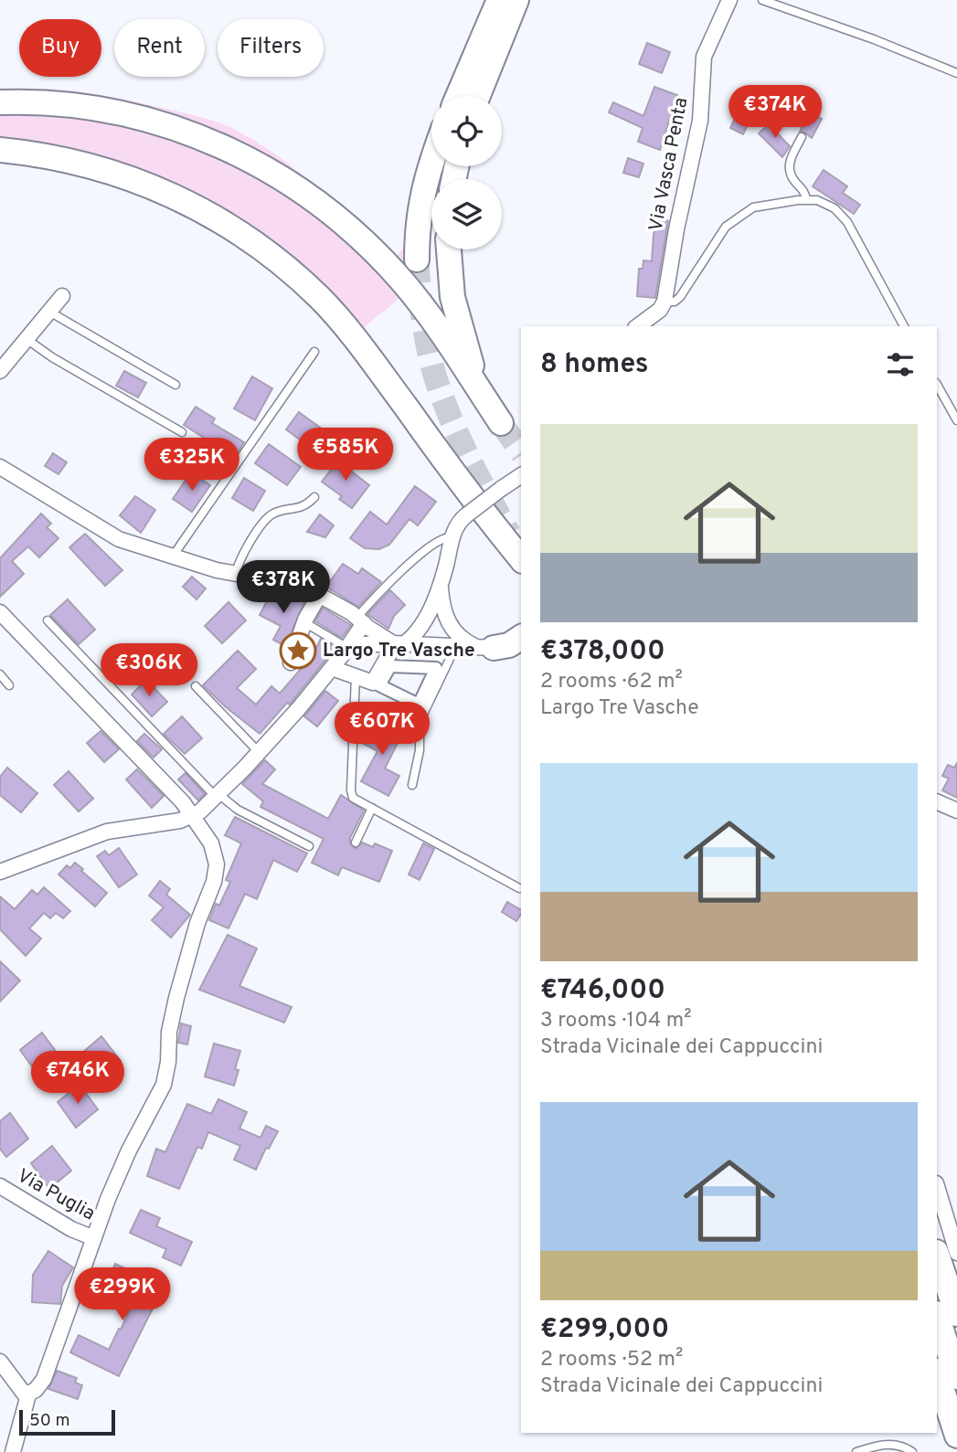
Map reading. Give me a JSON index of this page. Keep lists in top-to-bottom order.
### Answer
{
  "streets": {
    "street": ["Via Vasca Penta", "Via Puglia"]
  },
  "places": {
    "place": ["Largo Tre Vasche"]
  },
  "scale_bar": "50 m",
  "page": {
    "chip": ["Buy", "Rent", "Filters"],
    "price": [
      "€374K",
      "€585K",
      "€325K",
      "€378K",
      "€306K",
      "€607K",
      "€746K",
      "€299K"
    ],
    "heading": "8 homes",
    "list": [
      {
        "name": "€378,000",
        "note": "2 rooms · 62 m² · Largo Tre Vasche"
      },
      {
        "name": "€746,000",
        "note": "3 rooms · 104 m² · Strada Vicinale dei Cappuccini"
      },
      {
        "name": "€299,000",
        "note": "2 rooms · 52 m² · Strada Vicinale dei Cappuccini"
      }
    ],
    "scale": "50 m"
  }
}
